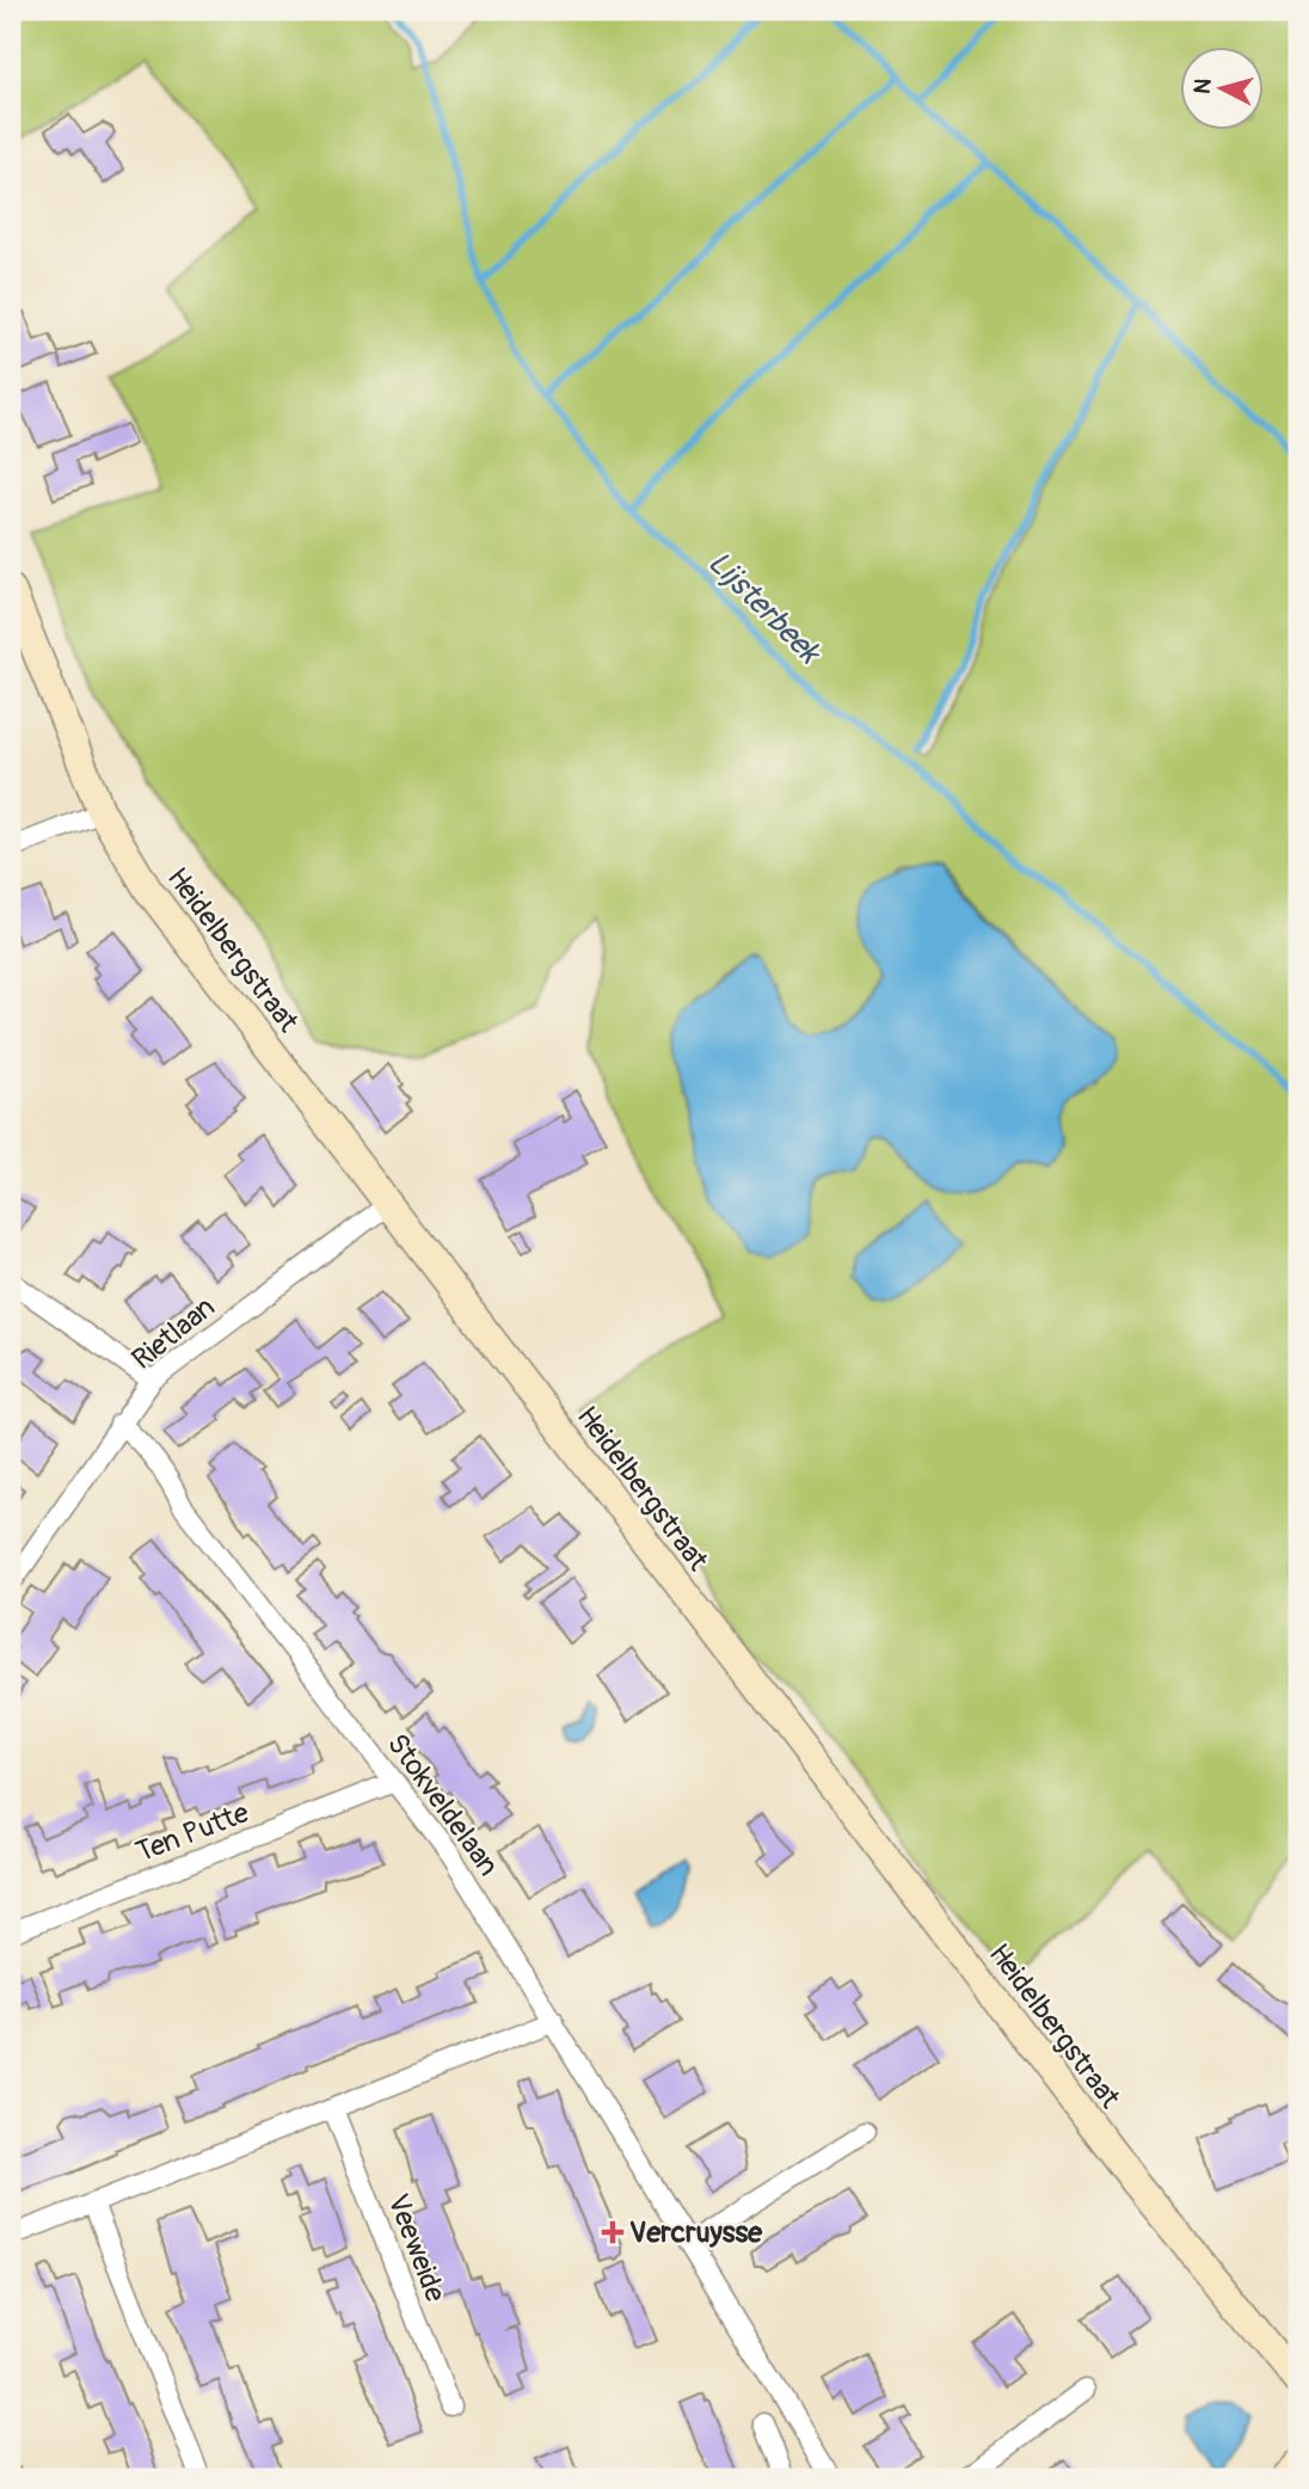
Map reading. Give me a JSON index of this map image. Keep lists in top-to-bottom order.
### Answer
{
  "streets": {
    "main road": ["Heidelbergstraat"],
    "street": [
      "Rietlaan",
      "Stokveldelaan",
      "Ten Putte",
      "Veeweide"
    ]
  },
  "crossings": [
    ["Heidelbergstraat", "Rietlaan"],
    ["Rietlaan", "Stokveldelaan"],
    ["Stokveldelaan", "Ten Putte"]
  ],
  "water": ["Lijsterbeek"],
  "places": {
    "health": ["Vercruysse"]
  },
  "north": "left"
}
